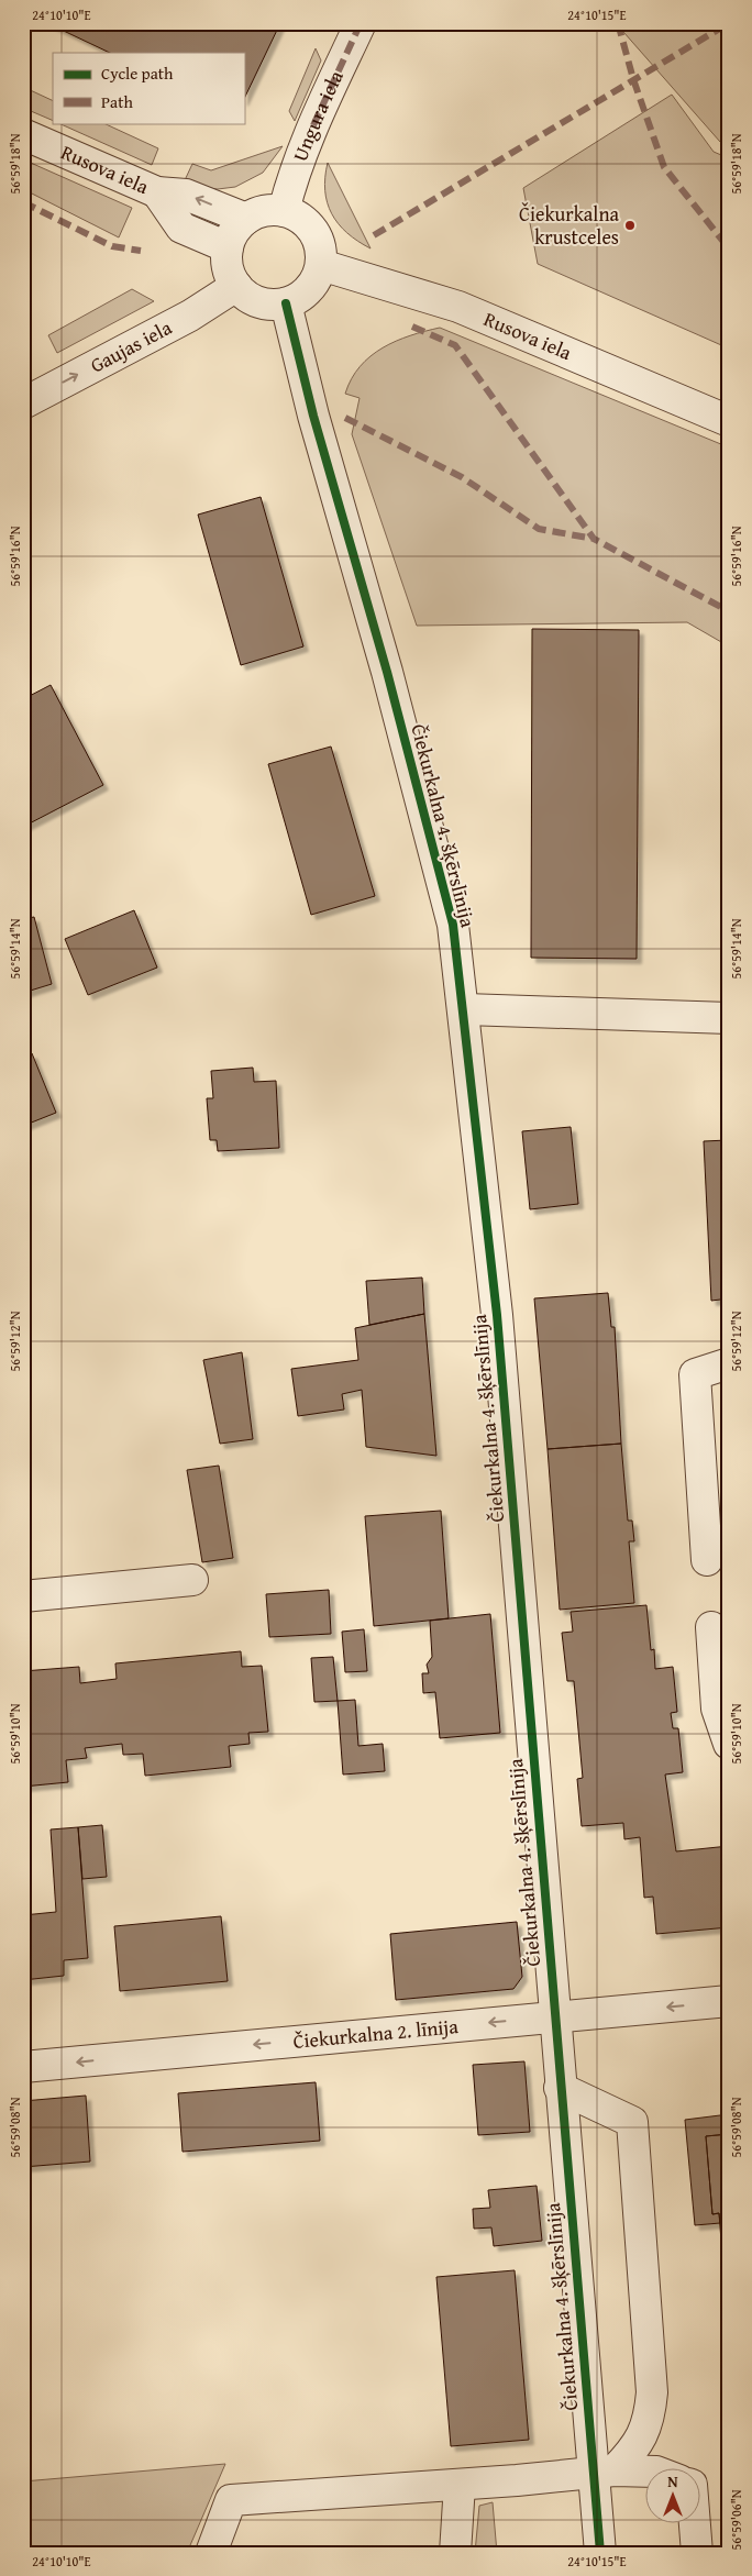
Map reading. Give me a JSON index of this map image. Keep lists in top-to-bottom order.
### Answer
{
  "streets": {
    "street": [
      "Ungura iela",
      "Rusova iela",
      "Gaujas iela",
      "Čiekurkalna 4. šķērslīnija",
      "Čiekurkalna 2. līnija"
    ]
  },
  "crossings": [
    ["Ungura iela", "Rusova iela"],
    ["Ungura iela", "Gaujas iela"],
    ["Ungura iela", "Čiekurkalna 4. šķērslīnija"],
    ["Rusova iela", "Gaujas iela"],
    ["Rusova iela", "Čiekurkalna 4. šķērslīnija"],
    ["Gaujas iela", "Čiekurkalna 4. šķērslīnija"],
    ["Čiekurkalna 4. šķērslīnija", "Čiekurkalna 2. līnija"]
  ],
  "one_way": ["Gaujas iela", "Čiekurkalna 2. līnija"],
  "places": ["Čiekurkalna krustceles"],
  "legend": ["Cycle path", "Path"],
  "north": "top",
  "coordinates": [
    "24°10'10\"E",
    "24°10'15\"E",
    "56°59'18\"N",
    "56°59'16\"N",
    "56°59'14\"N",
    "56°59'12\"N",
    "56°59'10\"N",
    "56°59'08\"N",
    "56°59'06\"N"
  ]
}
